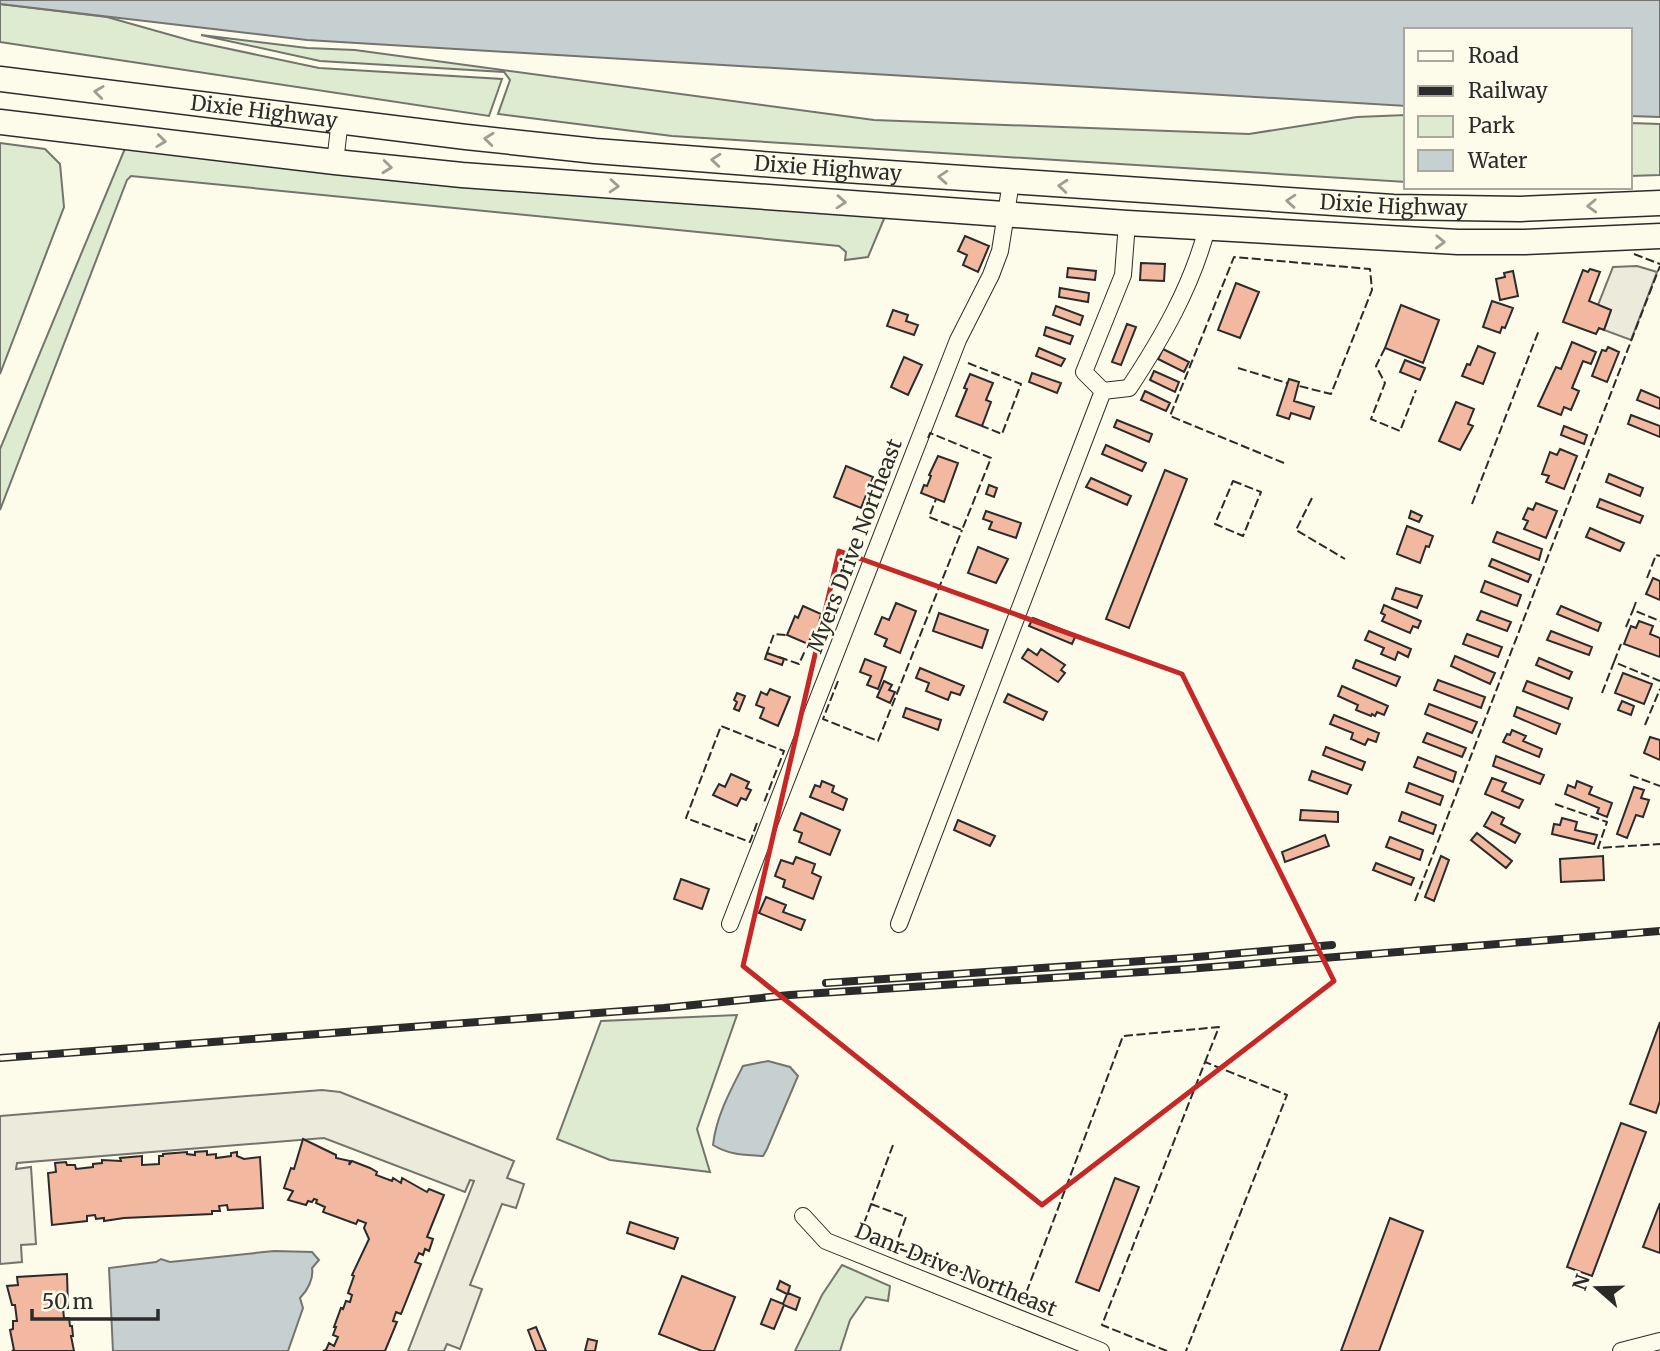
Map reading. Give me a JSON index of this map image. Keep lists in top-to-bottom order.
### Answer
{
  "streets": {
    "main road": ["Dixie Highway"],
    "street": ["Myers Drive Northeast", "Danr Drive Northeast"]
  },
  "crossings": [
    ["Dixie Highway", "Myers Drive Northeast"]
  ],
  "legend": [
    "Road",
    "Railway",
    "Park",
    "Water"
  ],
  "scale_bar": "50 m",
  "north": "left"
}
